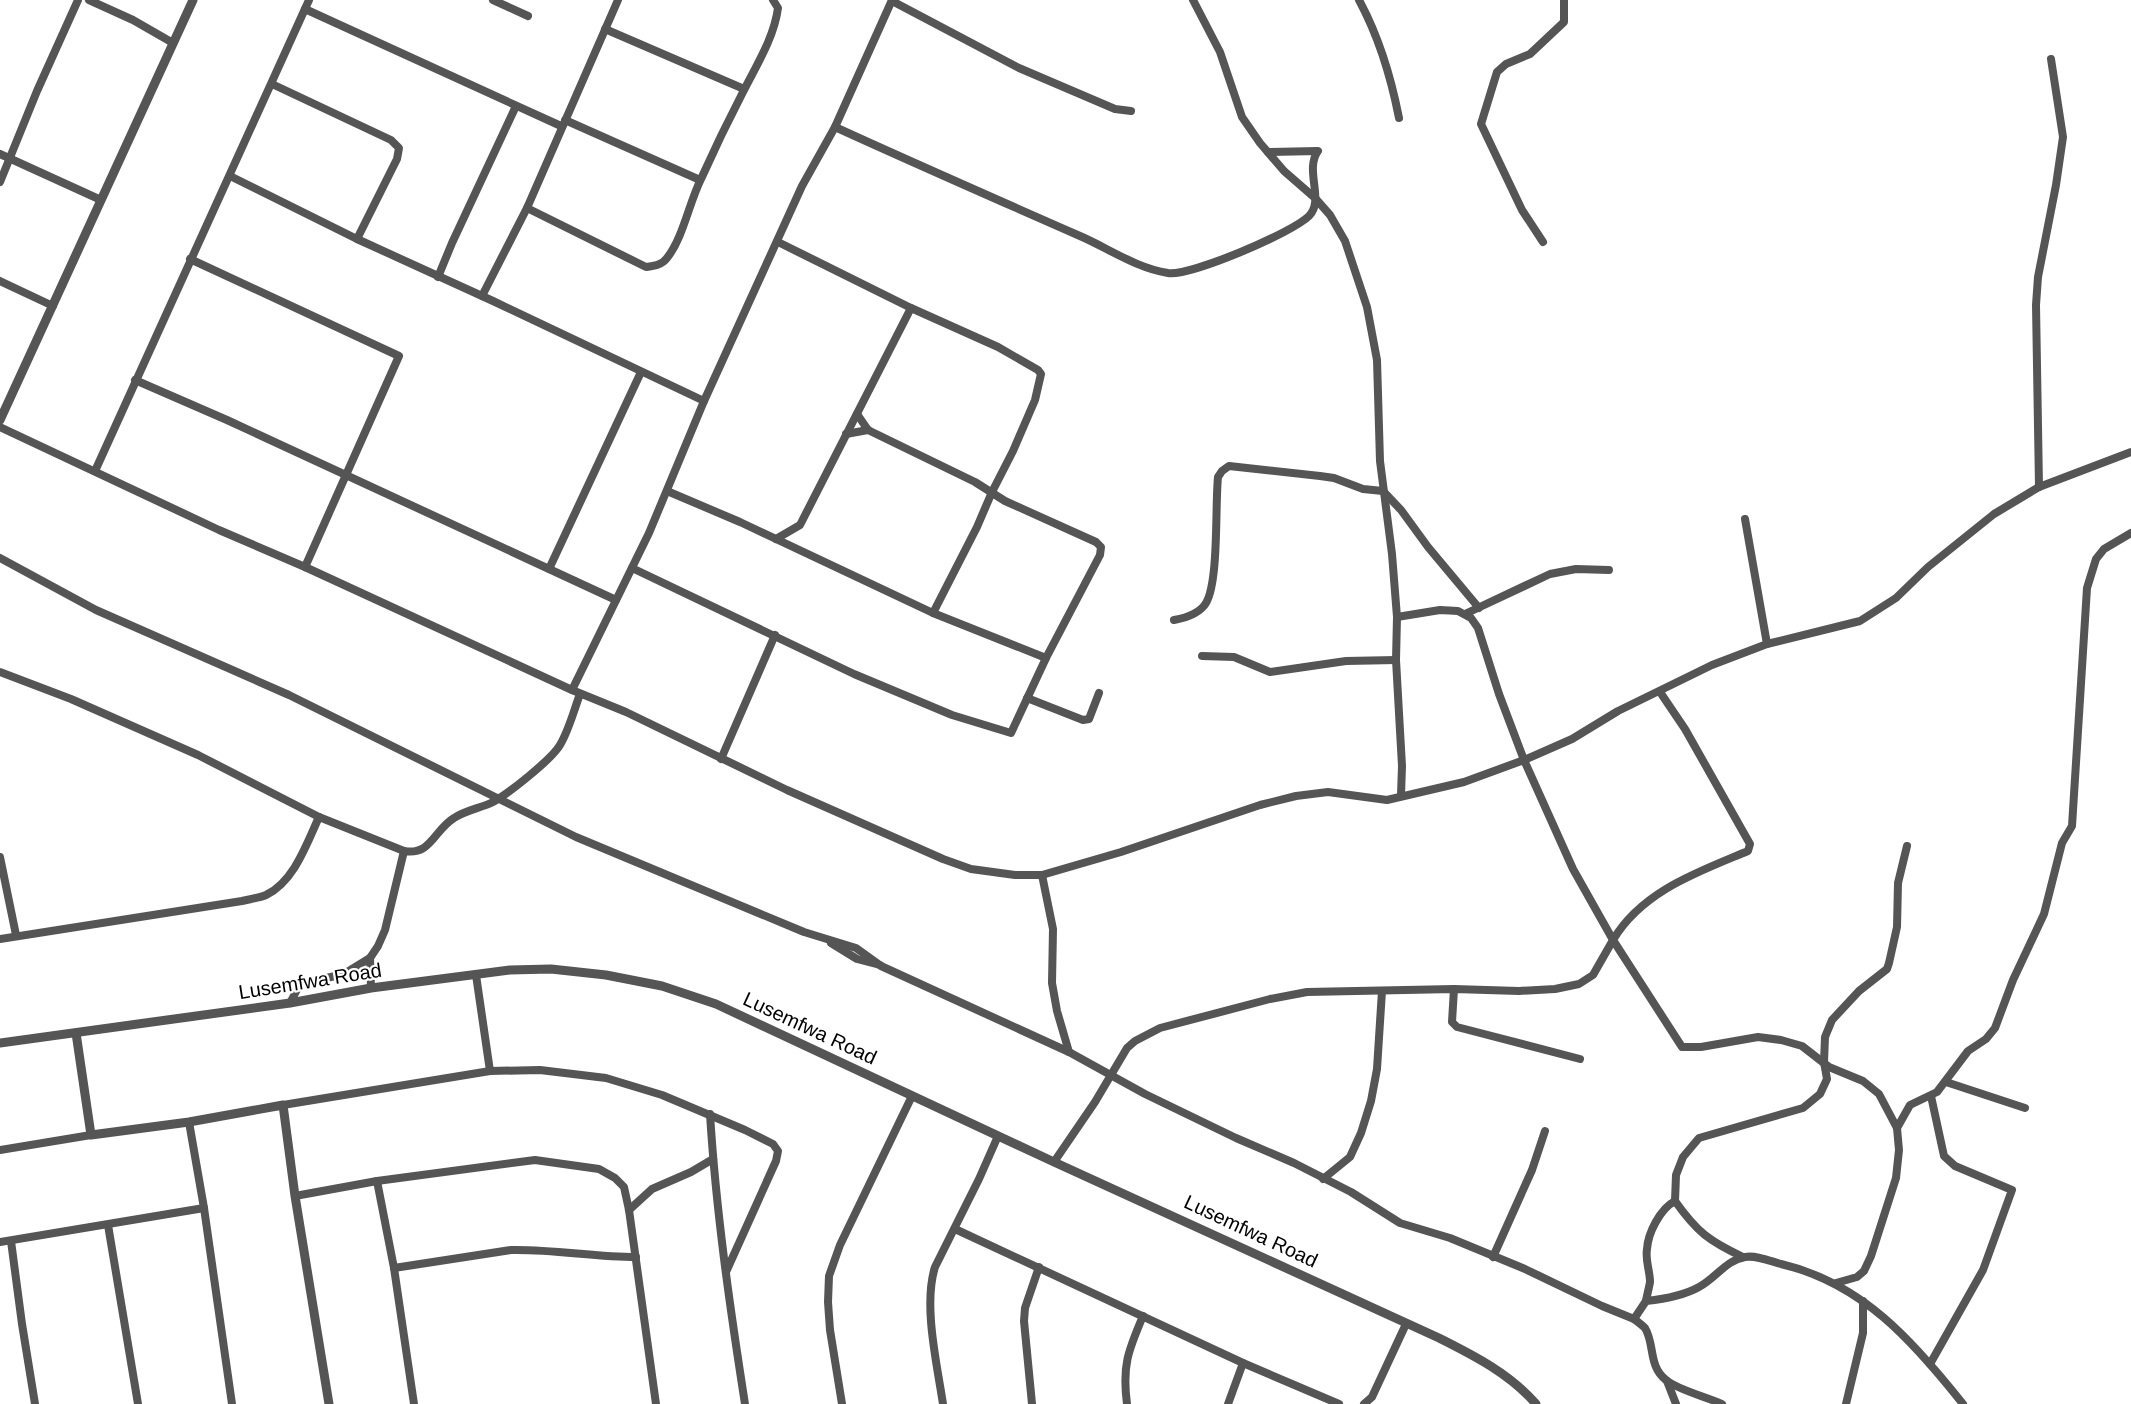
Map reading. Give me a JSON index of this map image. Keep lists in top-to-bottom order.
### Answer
{
  "streets": {
    "street": ["Lusemfwa Road"]
  }
}
